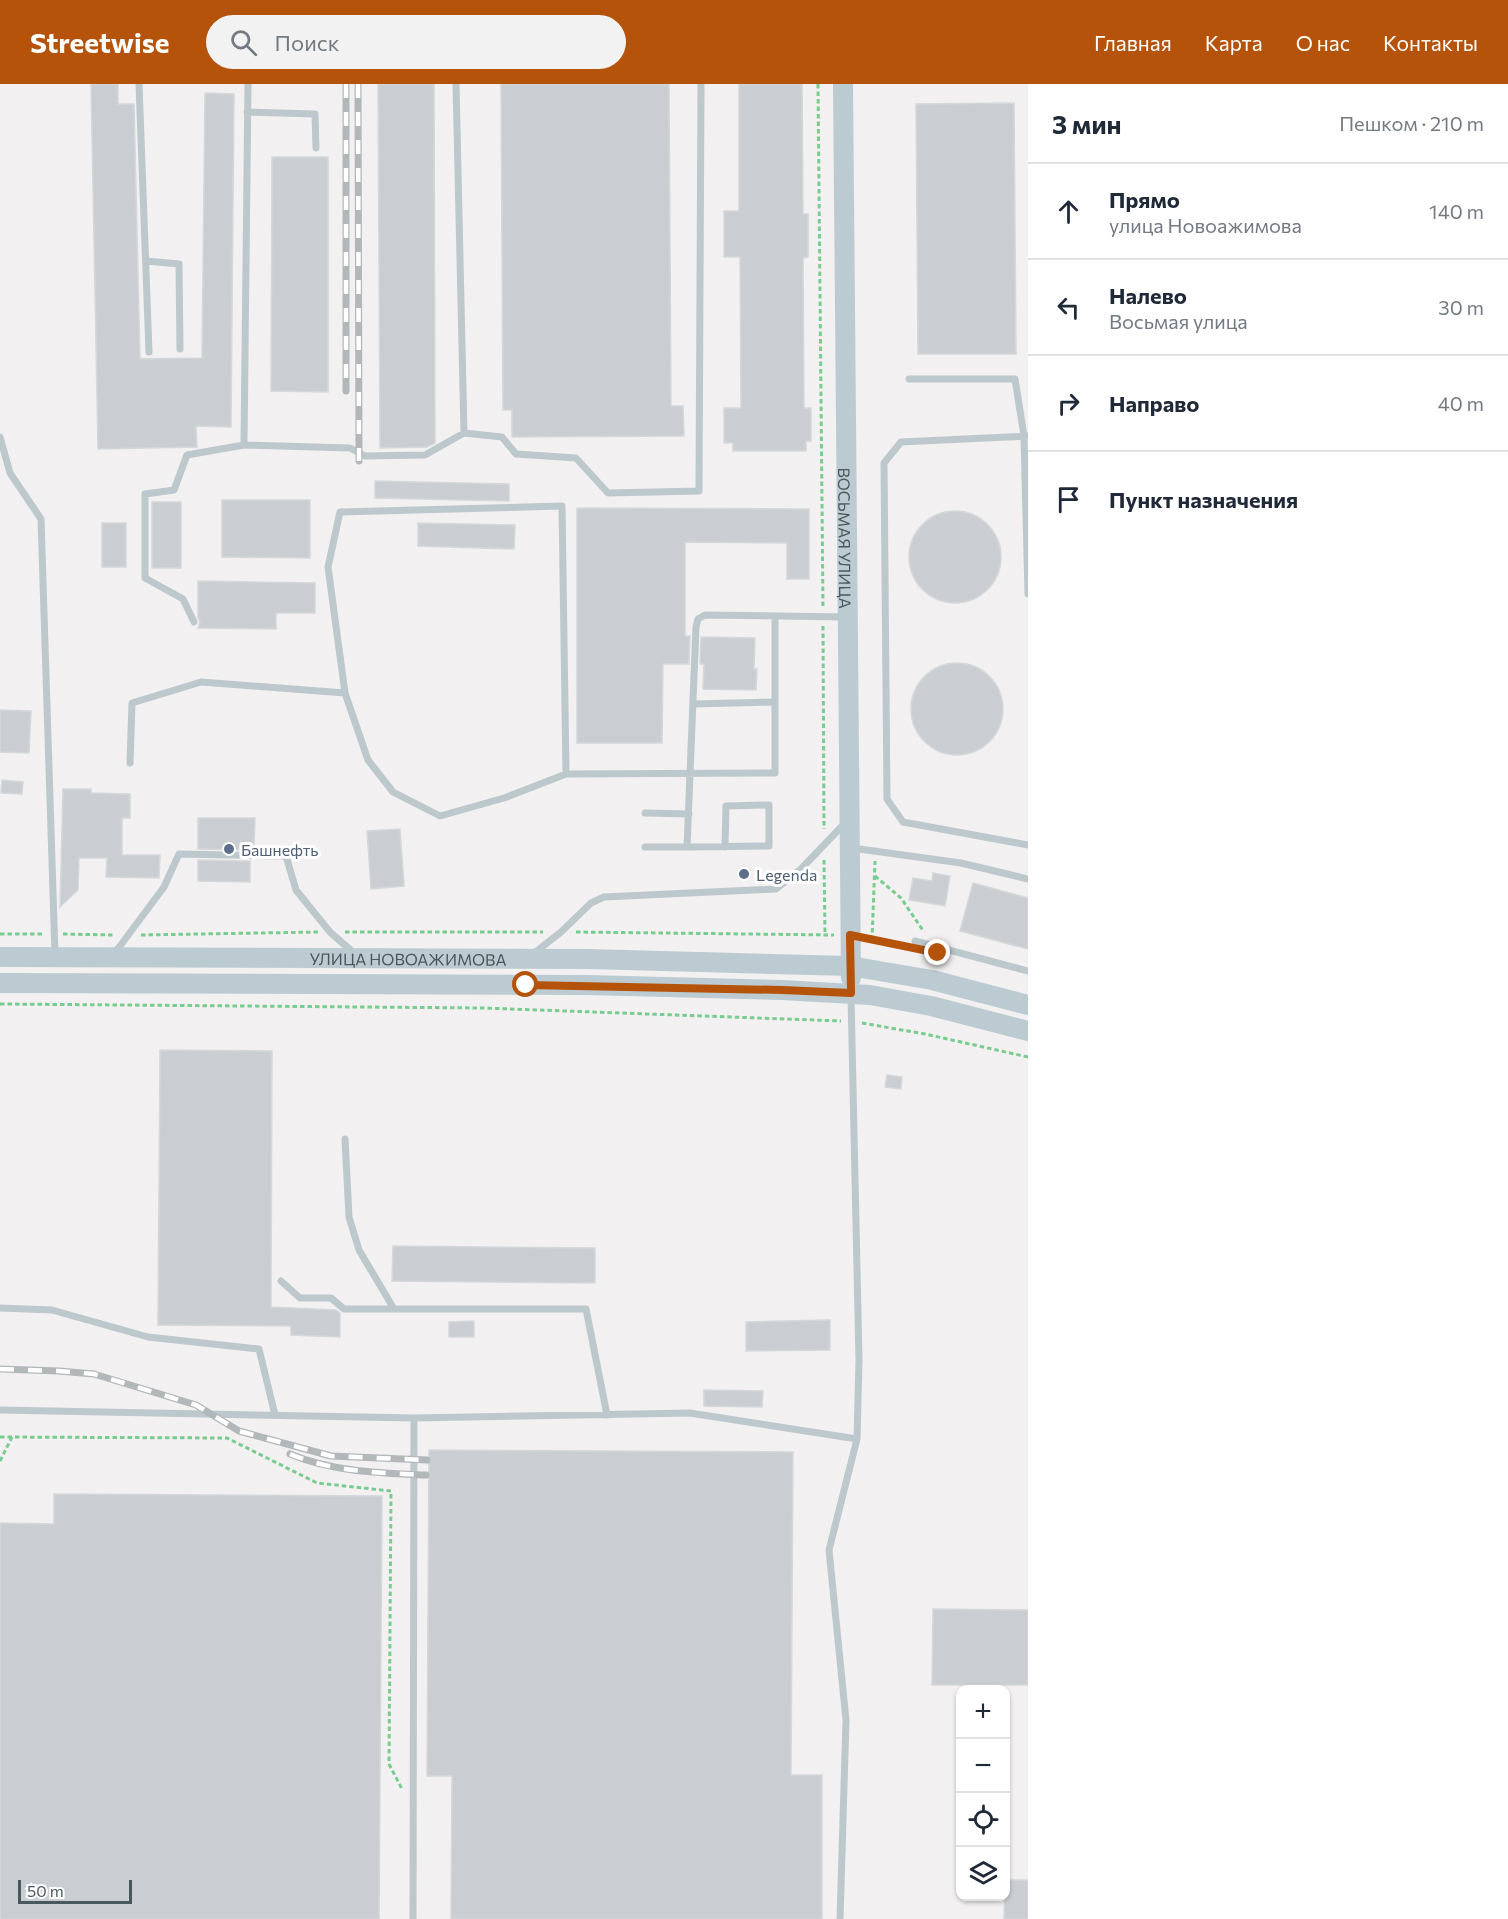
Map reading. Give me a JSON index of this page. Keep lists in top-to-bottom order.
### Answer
{
  "streets": {
    "main road": ["ВОСЬМАЯ УЛИЦА", "УЛИЦА НОВОАЖИМОВА"]
  },
  "crossings": [
    ["ВОСЬМАЯ УЛИЦА", "УЛИЦА НОВОАЖИМОВА"]
  ],
  "places": ["Башнефть", "Legenda"],
  "scale_bar": "50 m",
  "page": {
    "header": "Streetwise",
    "search": "Поиск",
    "nav": [
      "Главная",
      "Карта",
      "О нас",
      "Контакты"
    ],
    "heading": ["3 мин", "Пешком · 210 m"],
    "list": [
      ["Прямо", "улица Новоажимова", "140 m"],
      ["Налево", "Восьмая улица", "30 m"],
      ["Направо", "40 m"],
      "Пункт назначения"
    ],
    "map_buttons": ["+", "−"],
    "scale": "50 m"
  }
}
